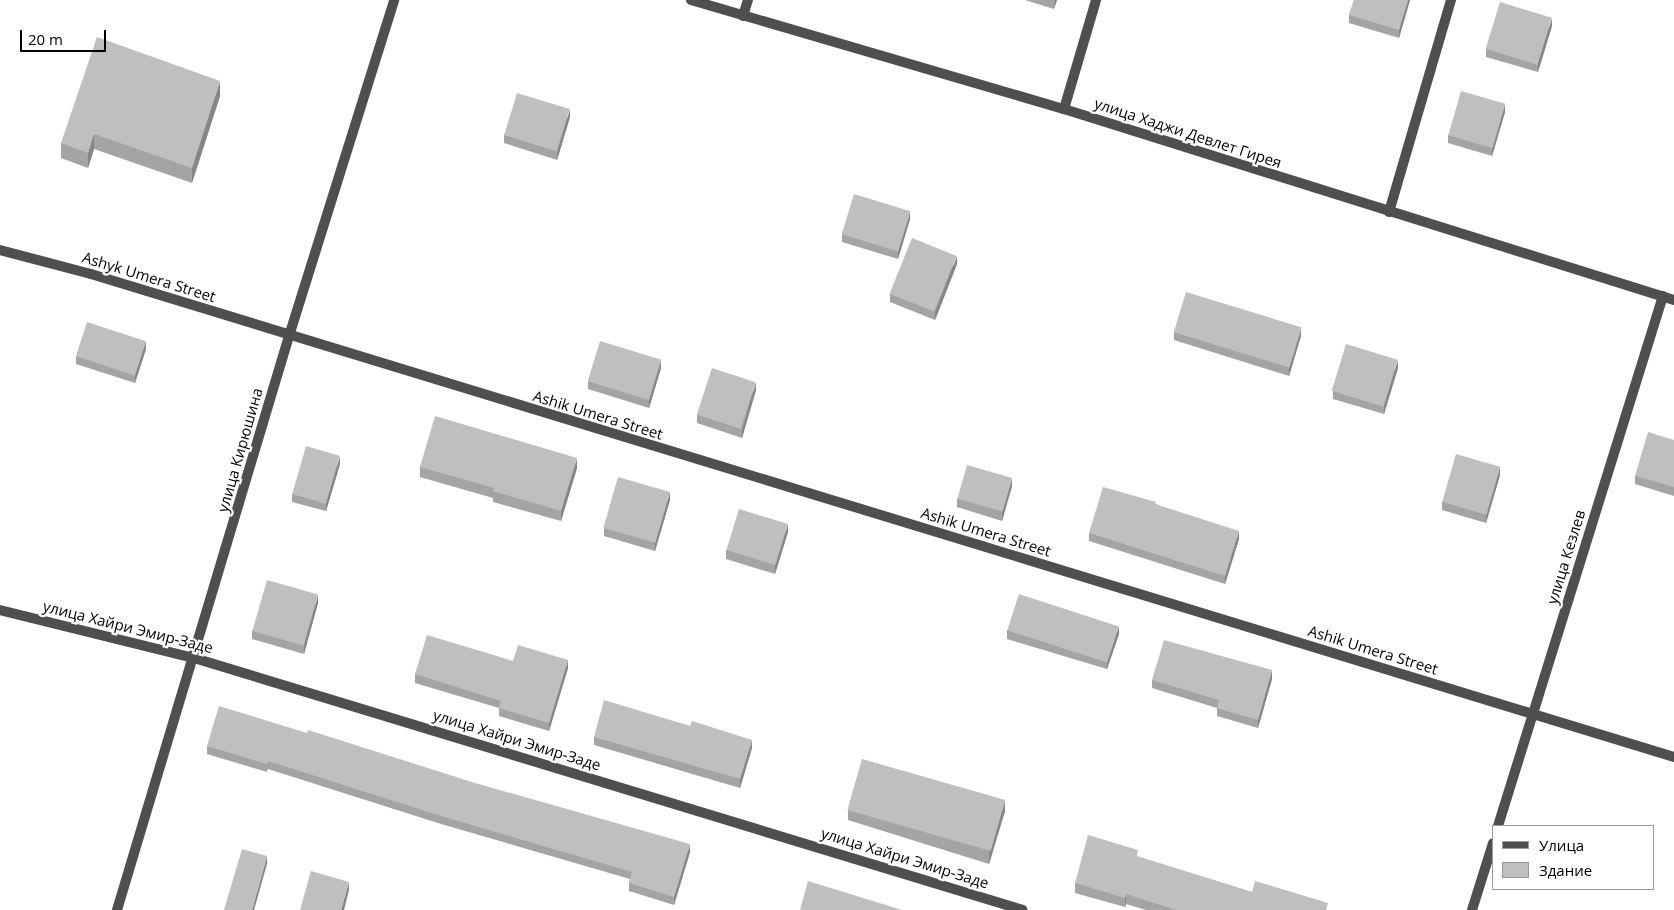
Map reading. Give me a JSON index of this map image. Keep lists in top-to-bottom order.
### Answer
{
  "streets": {
    "street": [
      "улица Хаджи Девлет Гирея",
      "Ashyk Umera Street",
      "Ashik Umera Street",
      "улица Кирюшина",
      "улица Кезлев",
      "улица Хайри Эмир-Заде"
    ]
  },
  "crossings": [
    ["улица Хаджи Девлет Гирея", "улица Кезлев"],
    ["Ashyk Umera Street", "Ashik Umera Street"],
    ["Ashyk Umera Street", "улица Кирюшина"],
    ["Ashik Umera Street", "улица Кирюшина"],
    ["Ashik Umera Street", "улица Кезлев"],
    ["улица Кирюшина", "улица Хайри Эмир-Заде"]
  ],
  "legend": ["Улица", "Здание"],
  "scale_bar": "20 m"
}
